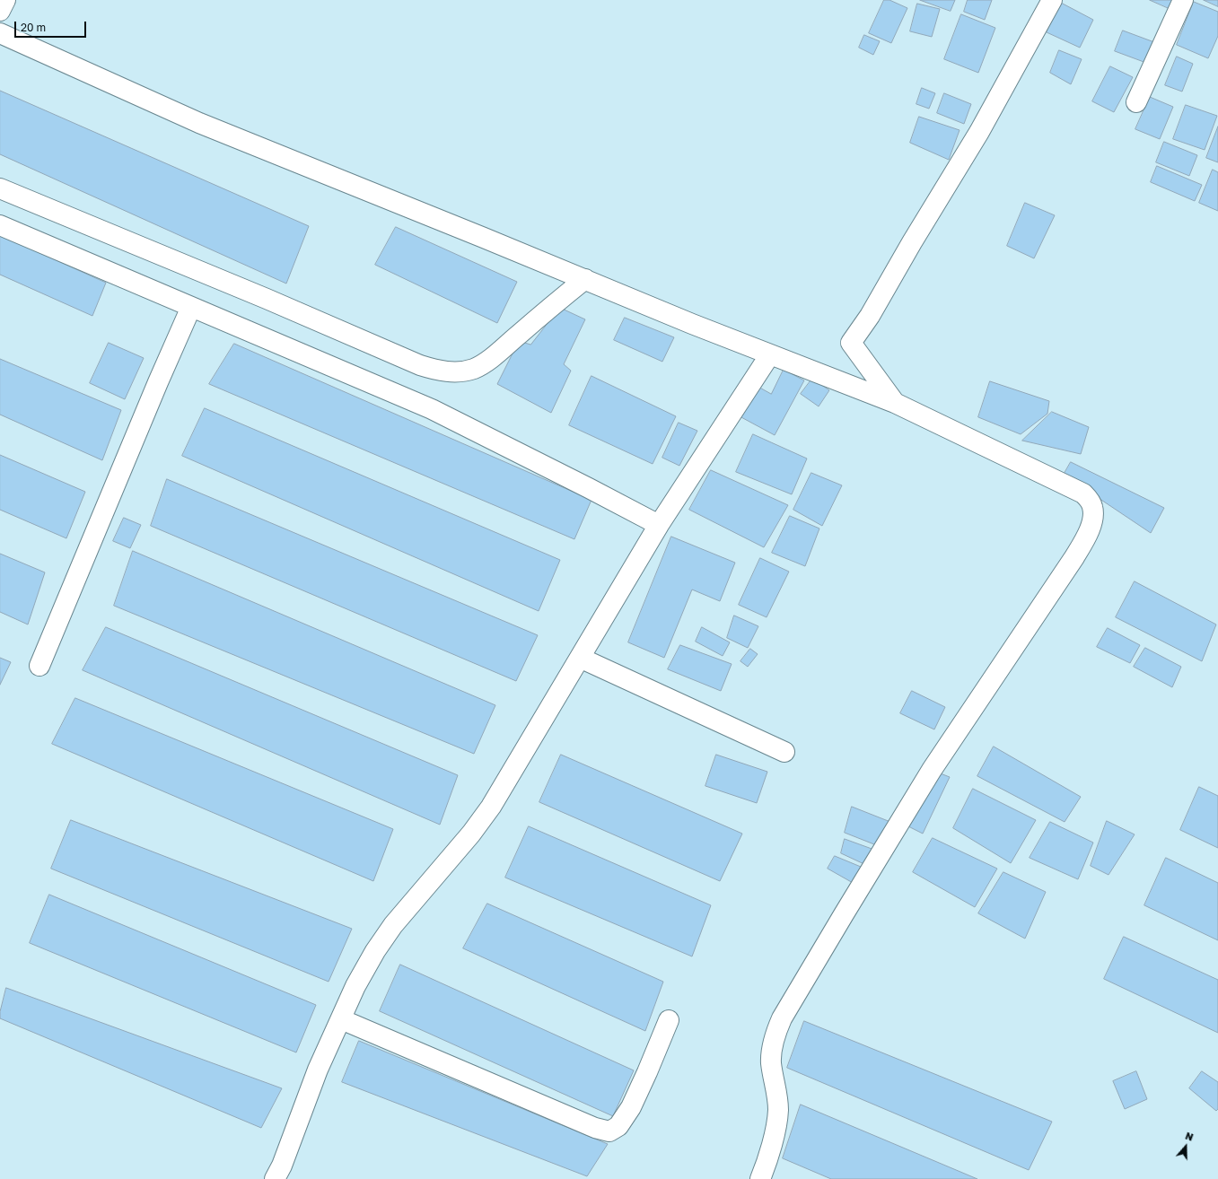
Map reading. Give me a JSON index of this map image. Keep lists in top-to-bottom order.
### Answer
{
  "scale_bar": "20 m",
  "north": "top"
}
